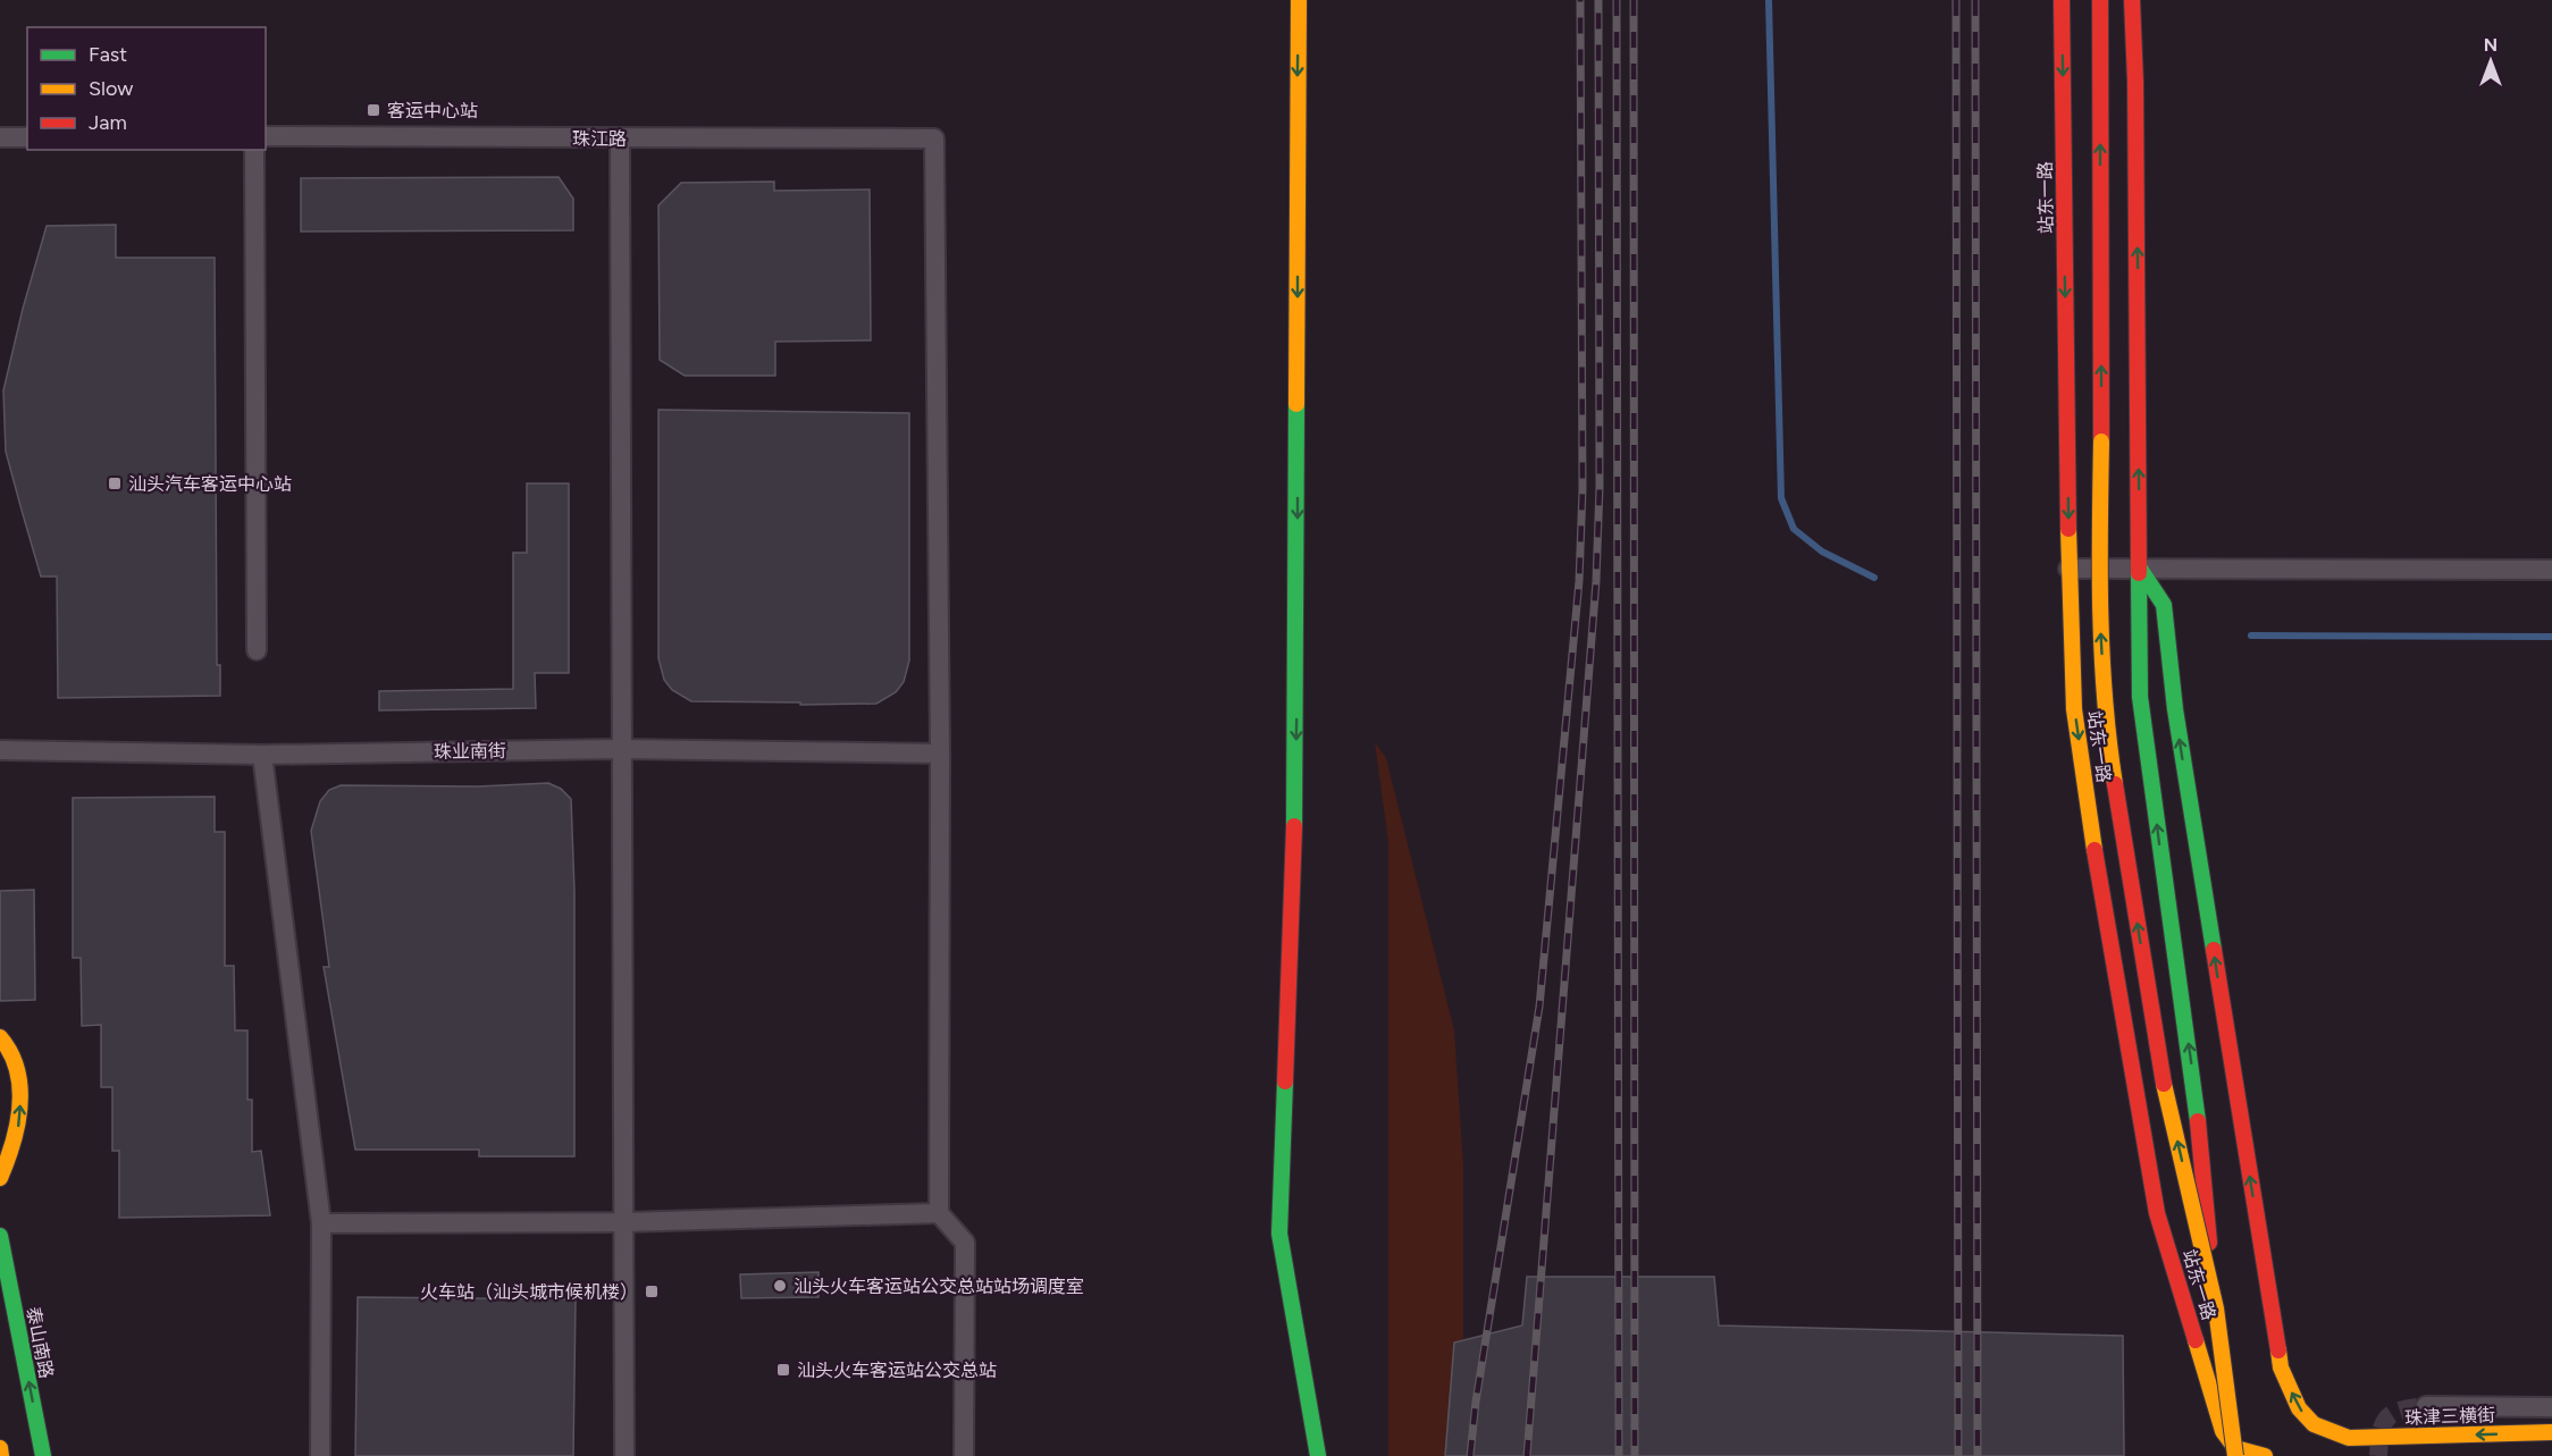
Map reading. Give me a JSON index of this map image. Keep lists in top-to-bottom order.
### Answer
{
  "streets": {
    "main road": ["站东一路", "泰山南路", "珠津三横街"],
    "street": ["珠江路", "珠业南街"]
  },
  "crossings": [
    ["珠江路", "珠业南街"]
  ],
  "one_way": ["泰山南路"],
  "places": {
    "transit": [
      "客运中心站",
      "汕头汽车客运中心站",
      "火车站（汕头城市候机楼）",
      "汕头火车客运站公交总站"
    ],
    "other": ["汕头火车客运站公交总站站场调度室"]
  },
  "legend": ["Fast", "Slow", "Jam"],
  "north": "top"
}
